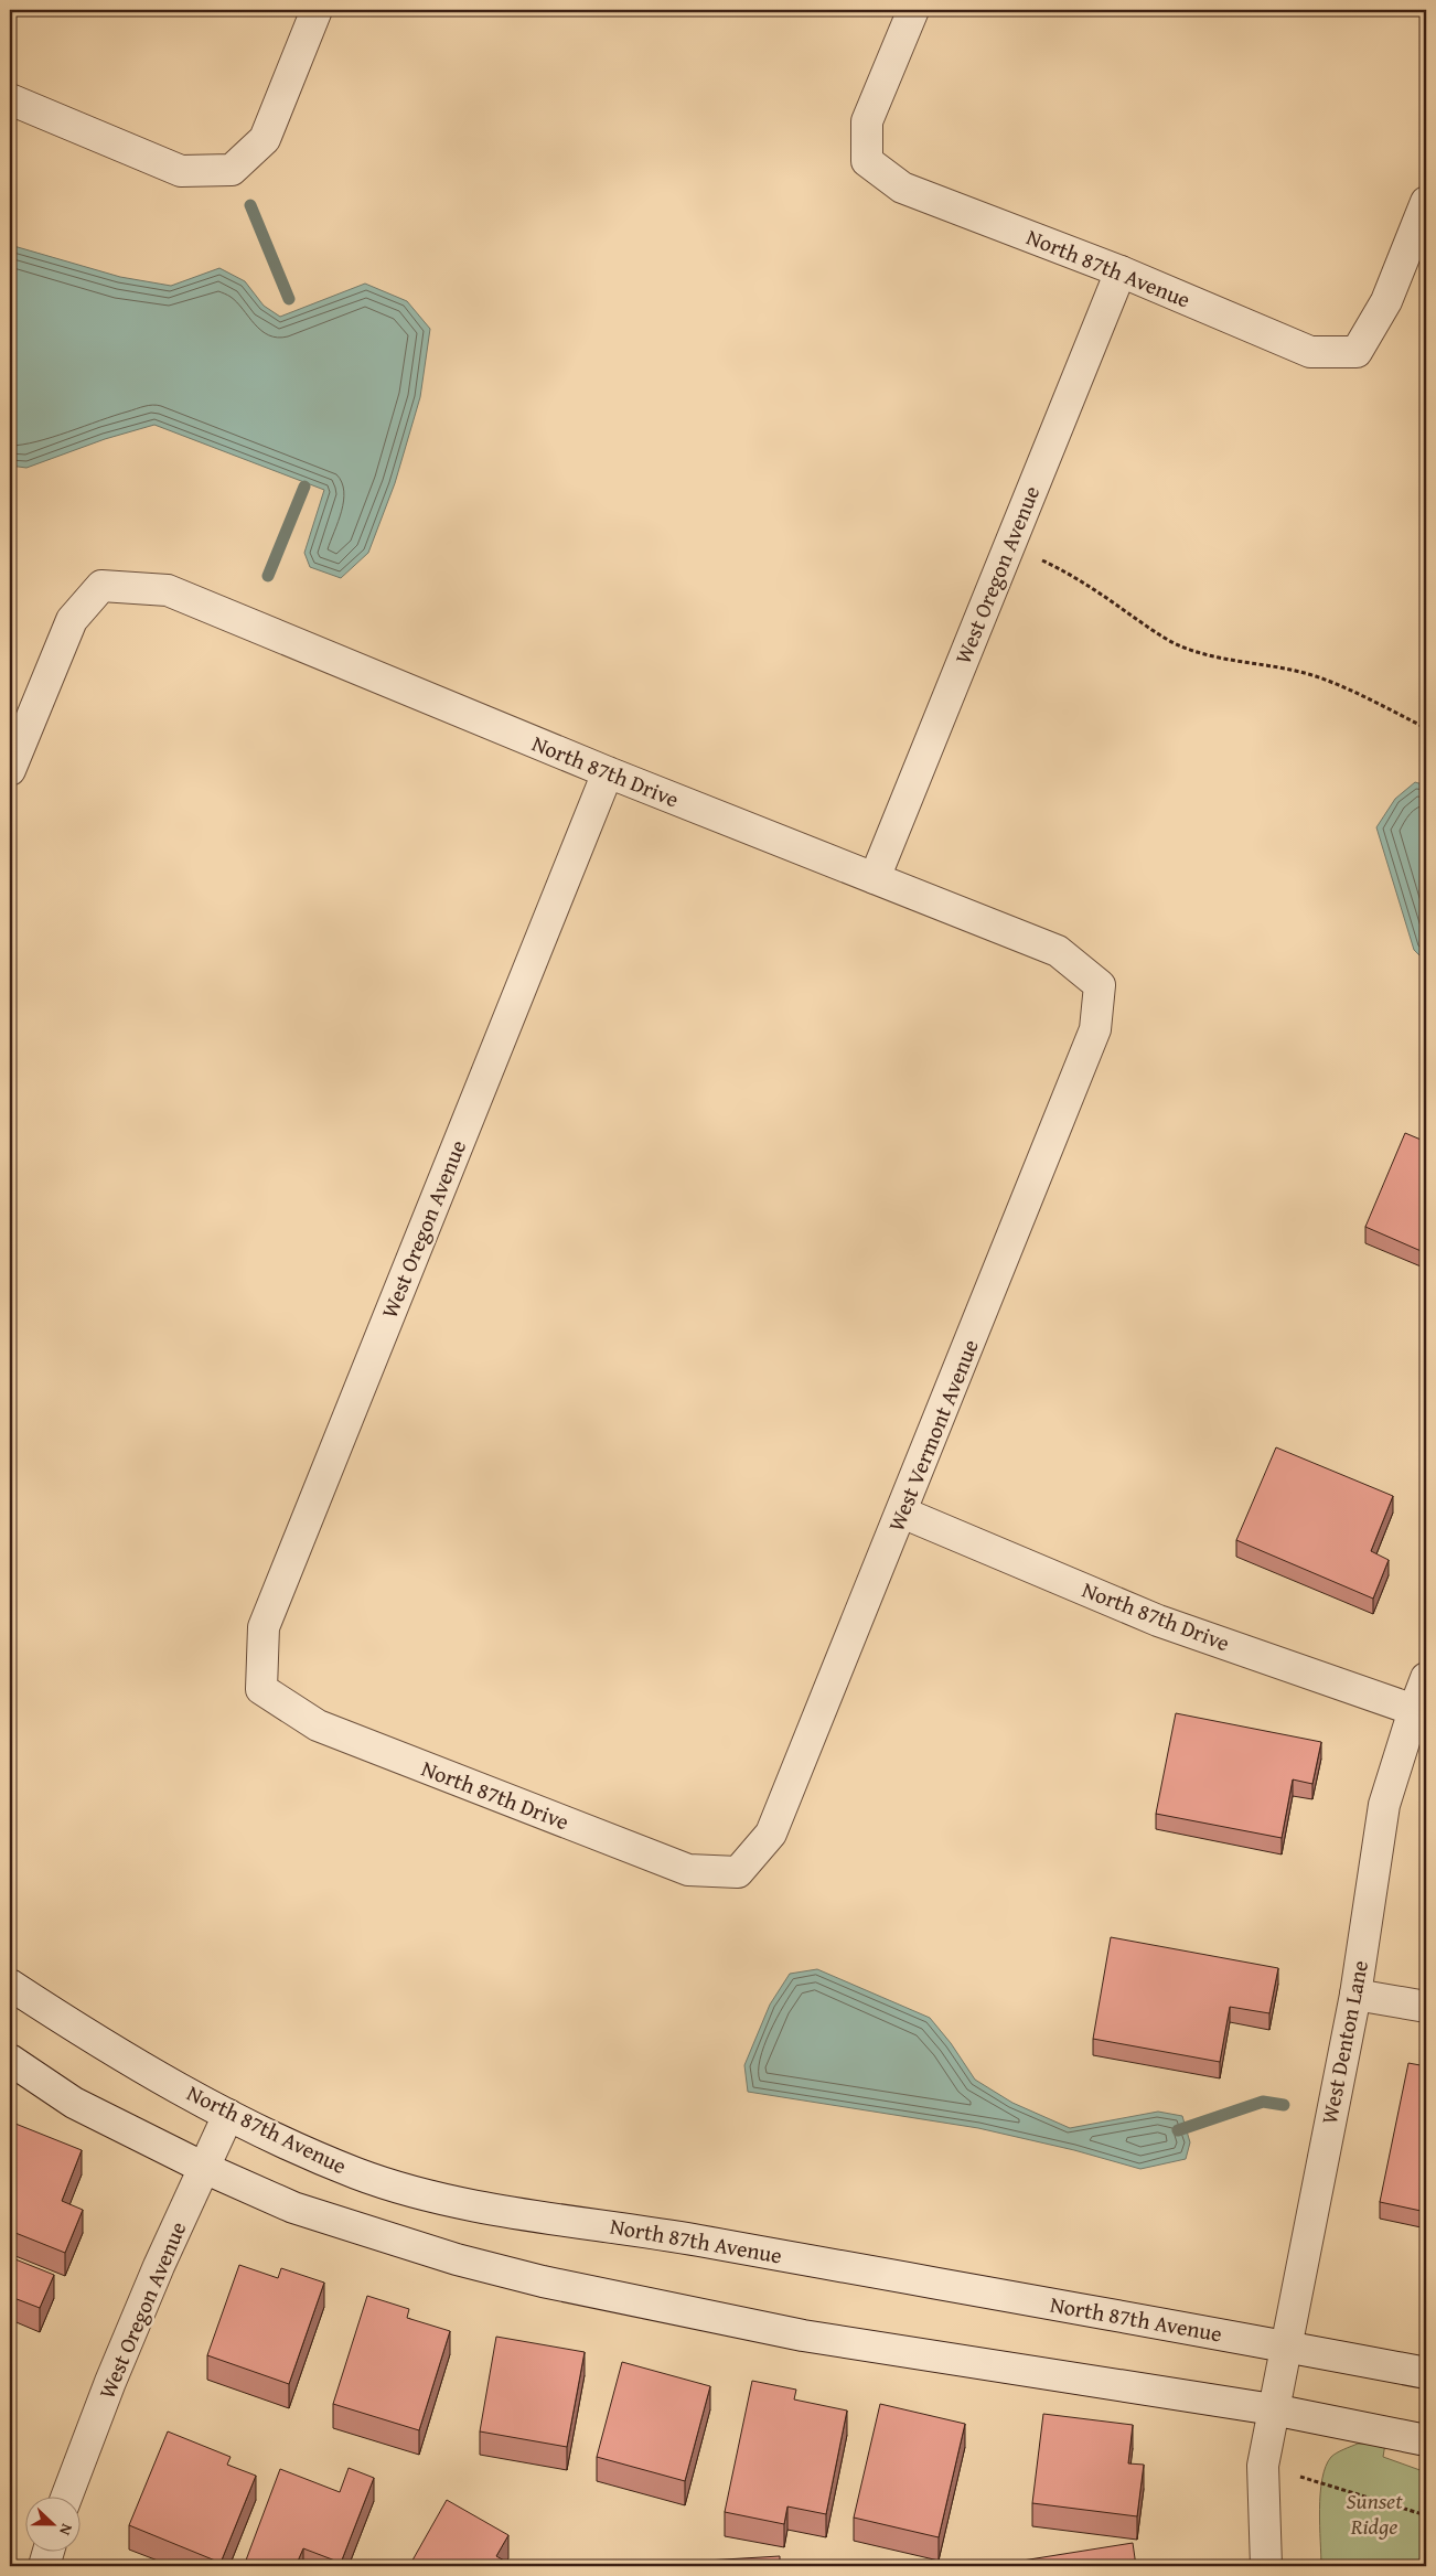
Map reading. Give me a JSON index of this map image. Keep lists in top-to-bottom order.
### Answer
{
  "streets": {
    "street": [
      "North 87th Avenue",
      "West Oregon Avenue",
      "North 87th Drive",
      "West Vermont Avenue",
      "West Denton Lane"
    ]
  },
  "crossings": [
    ["North 87th Avenue", "West Oregon Avenue"],
    ["North 87th Avenue", "West Denton Lane"],
    ["West Oregon Avenue", "North 87th Drive"],
    ["North 87th Drive", "West Vermont Avenue"],
    ["North 87th Drive", "West Denton Lane"]
  ],
  "parks": ["Sunset Ridge"],
  "north": "right"
}
